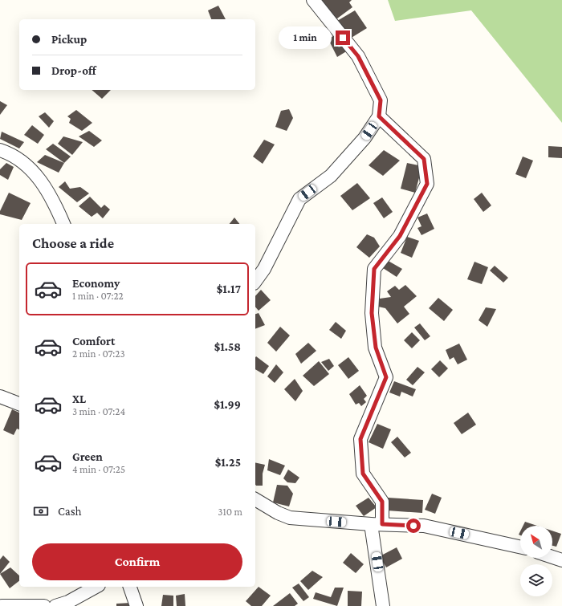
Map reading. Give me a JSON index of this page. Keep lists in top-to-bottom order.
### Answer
{
  "north": "top left",
  "page": {
    "banner": ["Pickup", "Drop-off"],
    "bubble": "1 min",
    "heading": "Choose a ride",
    "list": [
      {
        "name": "Economy",
        "note": "1 min · 07:22",
        "value": "$1.17"
      },
      {
        "name": "Comfort",
        "note": "2 min · 07:23",
        "value": "$1.58"
      },
      {
        "name": "XL",
        "note": "3 min · 07:24",
        "value": "$1.99"
      },
      {
        "name": "Green",
        "note": "4 min · 07:25",
        "value": "$1.25"
      }
    ],
    "pay": ["Cash", "310 m"],
    "buttons": "Confirm"
  }
}
